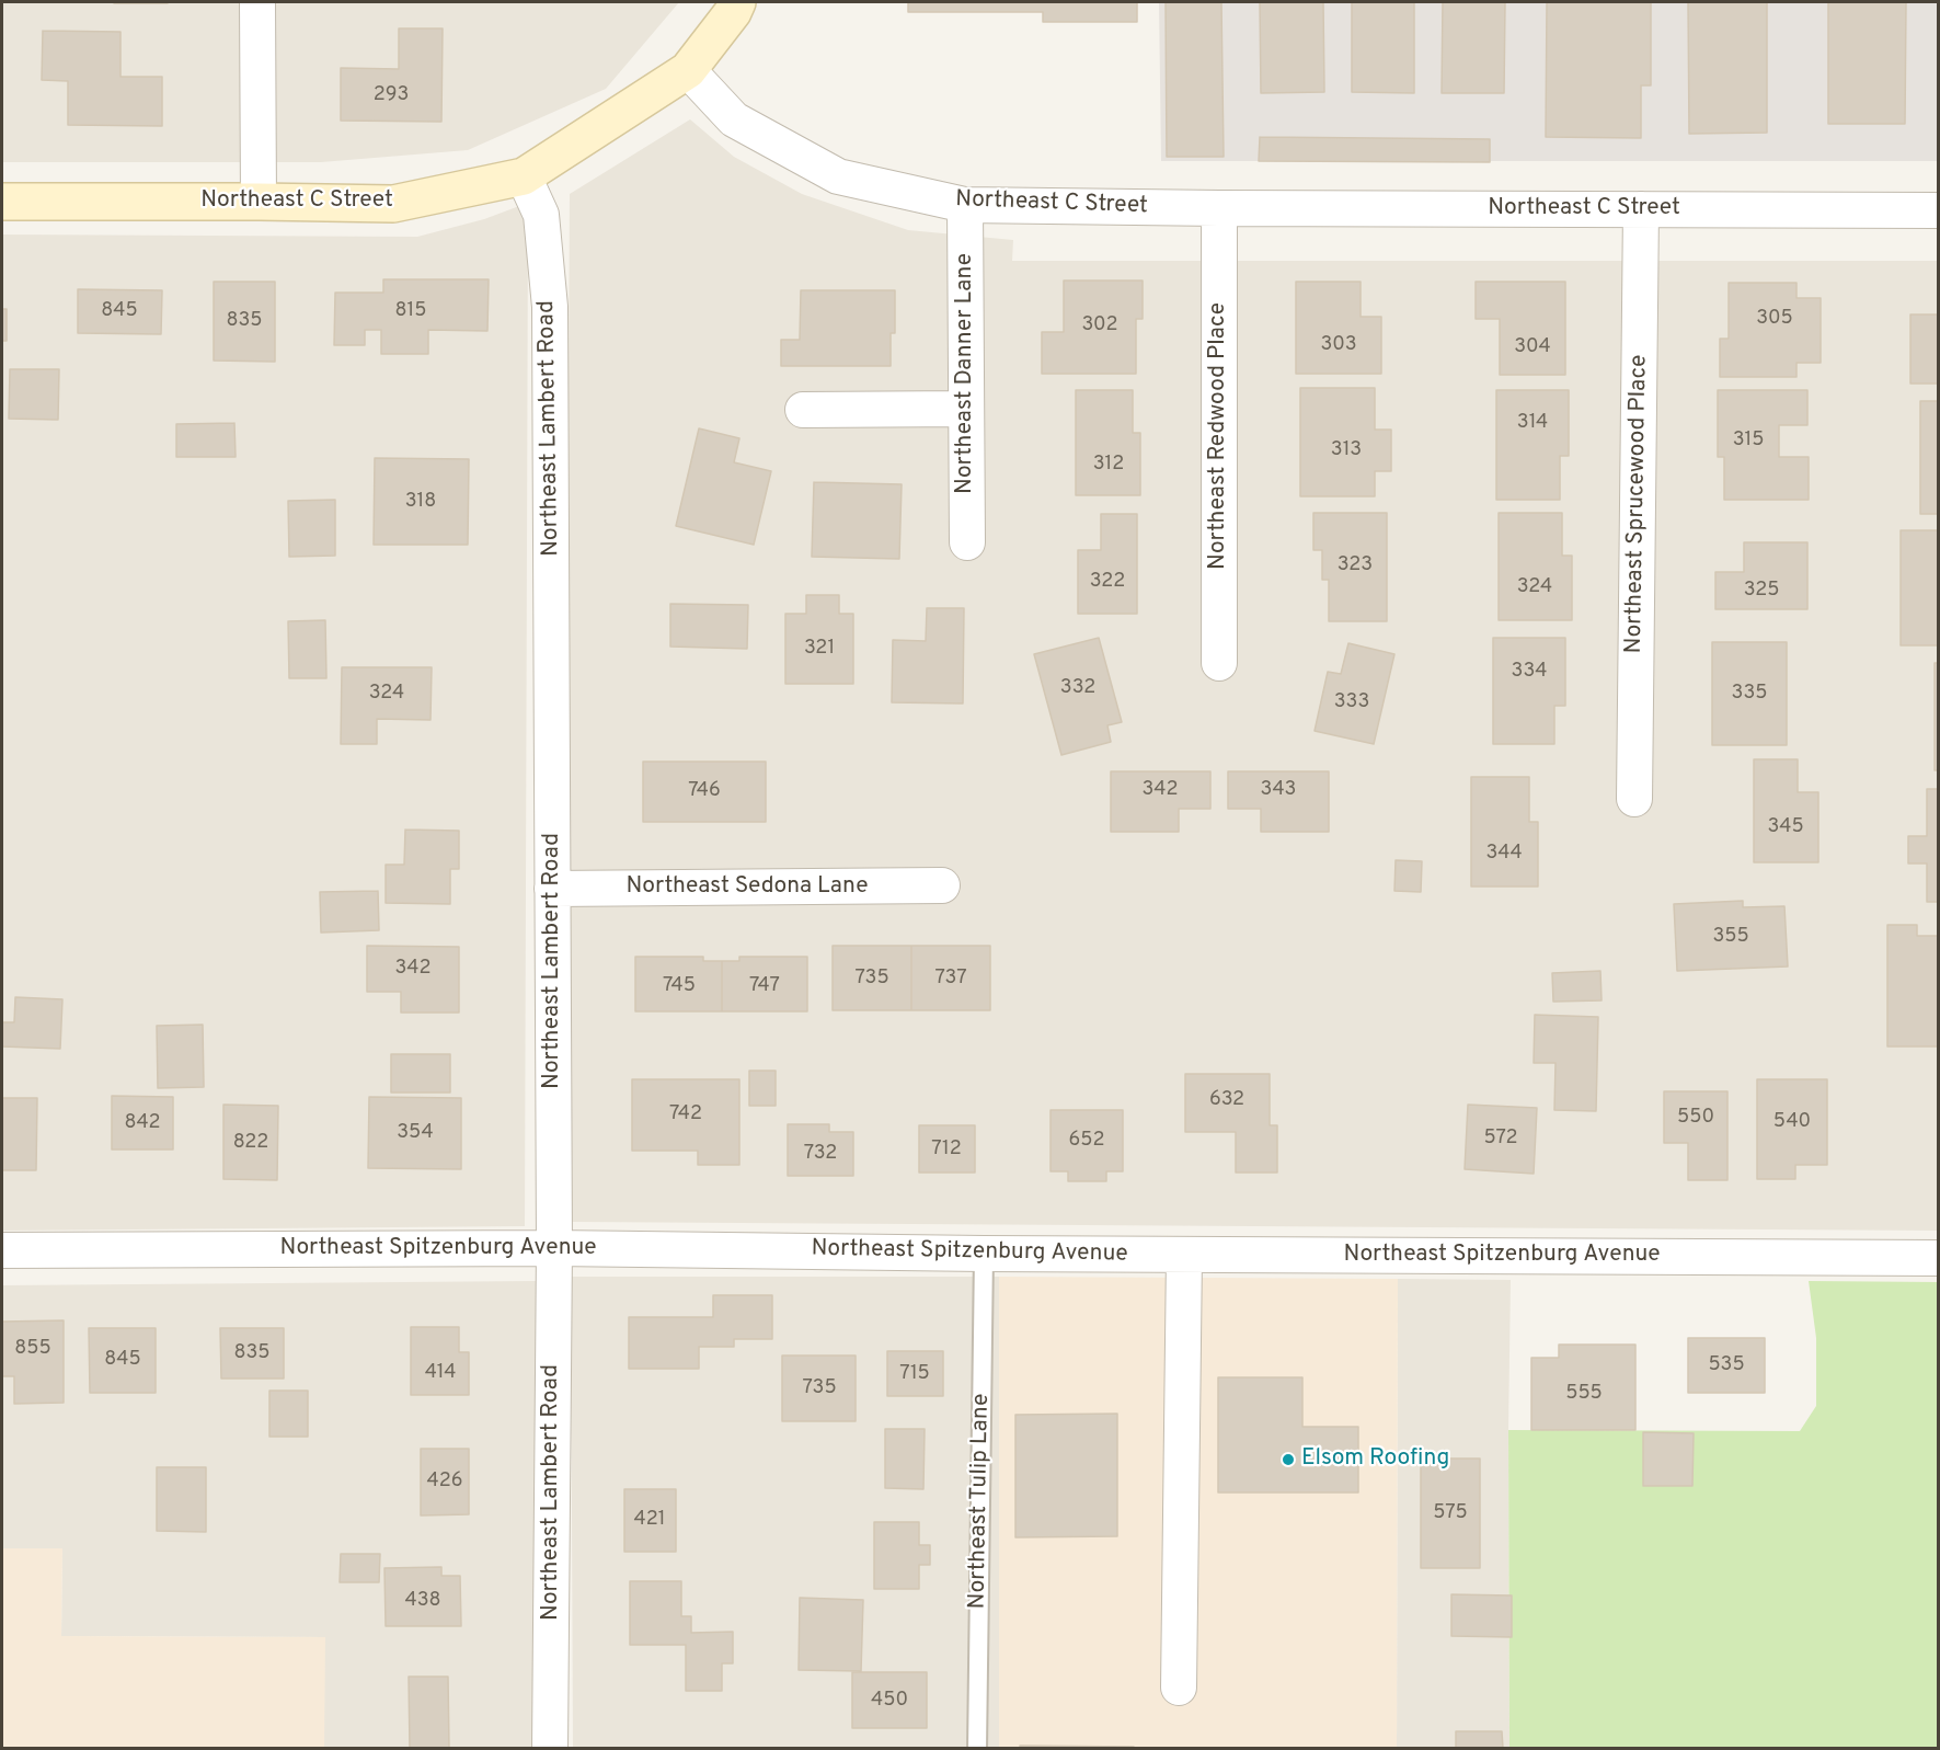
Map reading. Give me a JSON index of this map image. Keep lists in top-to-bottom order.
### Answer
{
  "streets": {
    "main road": ["Northeast C Street"],
    "street": [
      "Northeast Danner Lane",
      "Northeast Lambert Road",
      "Northeast Redwood Place",
      "Northeast Sprucewood Place",
      "Northeast Sedona Lane",
      "Northeast Spitzenburg Avenue"
    ],
    "lane": ["Northeast Tulip Lane"]
  },
  "crossings": [
    ["Northeast C Street", "Northeast Danner Lane"],
    ["Northeast C Street", "Northeast Lambert Road"],
    ["Northeast C Street", "Northeast Redwood Place"],
    ["Northeast C Street", "Northeast Sprucewood Place"],
    ["Northeast Lambert Road", "Northeast Sedona Lane"],
    ["Northeast Lambert Road", "Northeast Spitzenburg Avenue"],
    ["Northeast Spitzenburg Avenue", "Northeast Tulip Lane"]
  ],
  "places": ["Elsom Roofing"],
  "house_numbers": [
    "293",
    "845",
    "815",
    "305",
    "835",
    "302",
    "303",
    "304",
    "314",
    "315",
    "313",
    "312",
    "318",
    "323",
    "322",
    "324",
    "325",
    "321",
    "334",
    "332",
    "324",
    "335",
    "333",
    "342",
    "343",
    "746",
    "345",
    "344",
    "355",
    "342",
    "735",
    "737",
    "745",
    "747",
    "632",
    "742",
    "550",
    "540",
    "842",
    "354",
    "572",
    "652",
    "822",
    "712",
    "732",
    "855",
    "835",
    "845",
    "535",
    "414",
    "715",
    "735",
    "555",
    "426",
    "575",
    "421",
    "438",
    "450"
  ]
}
